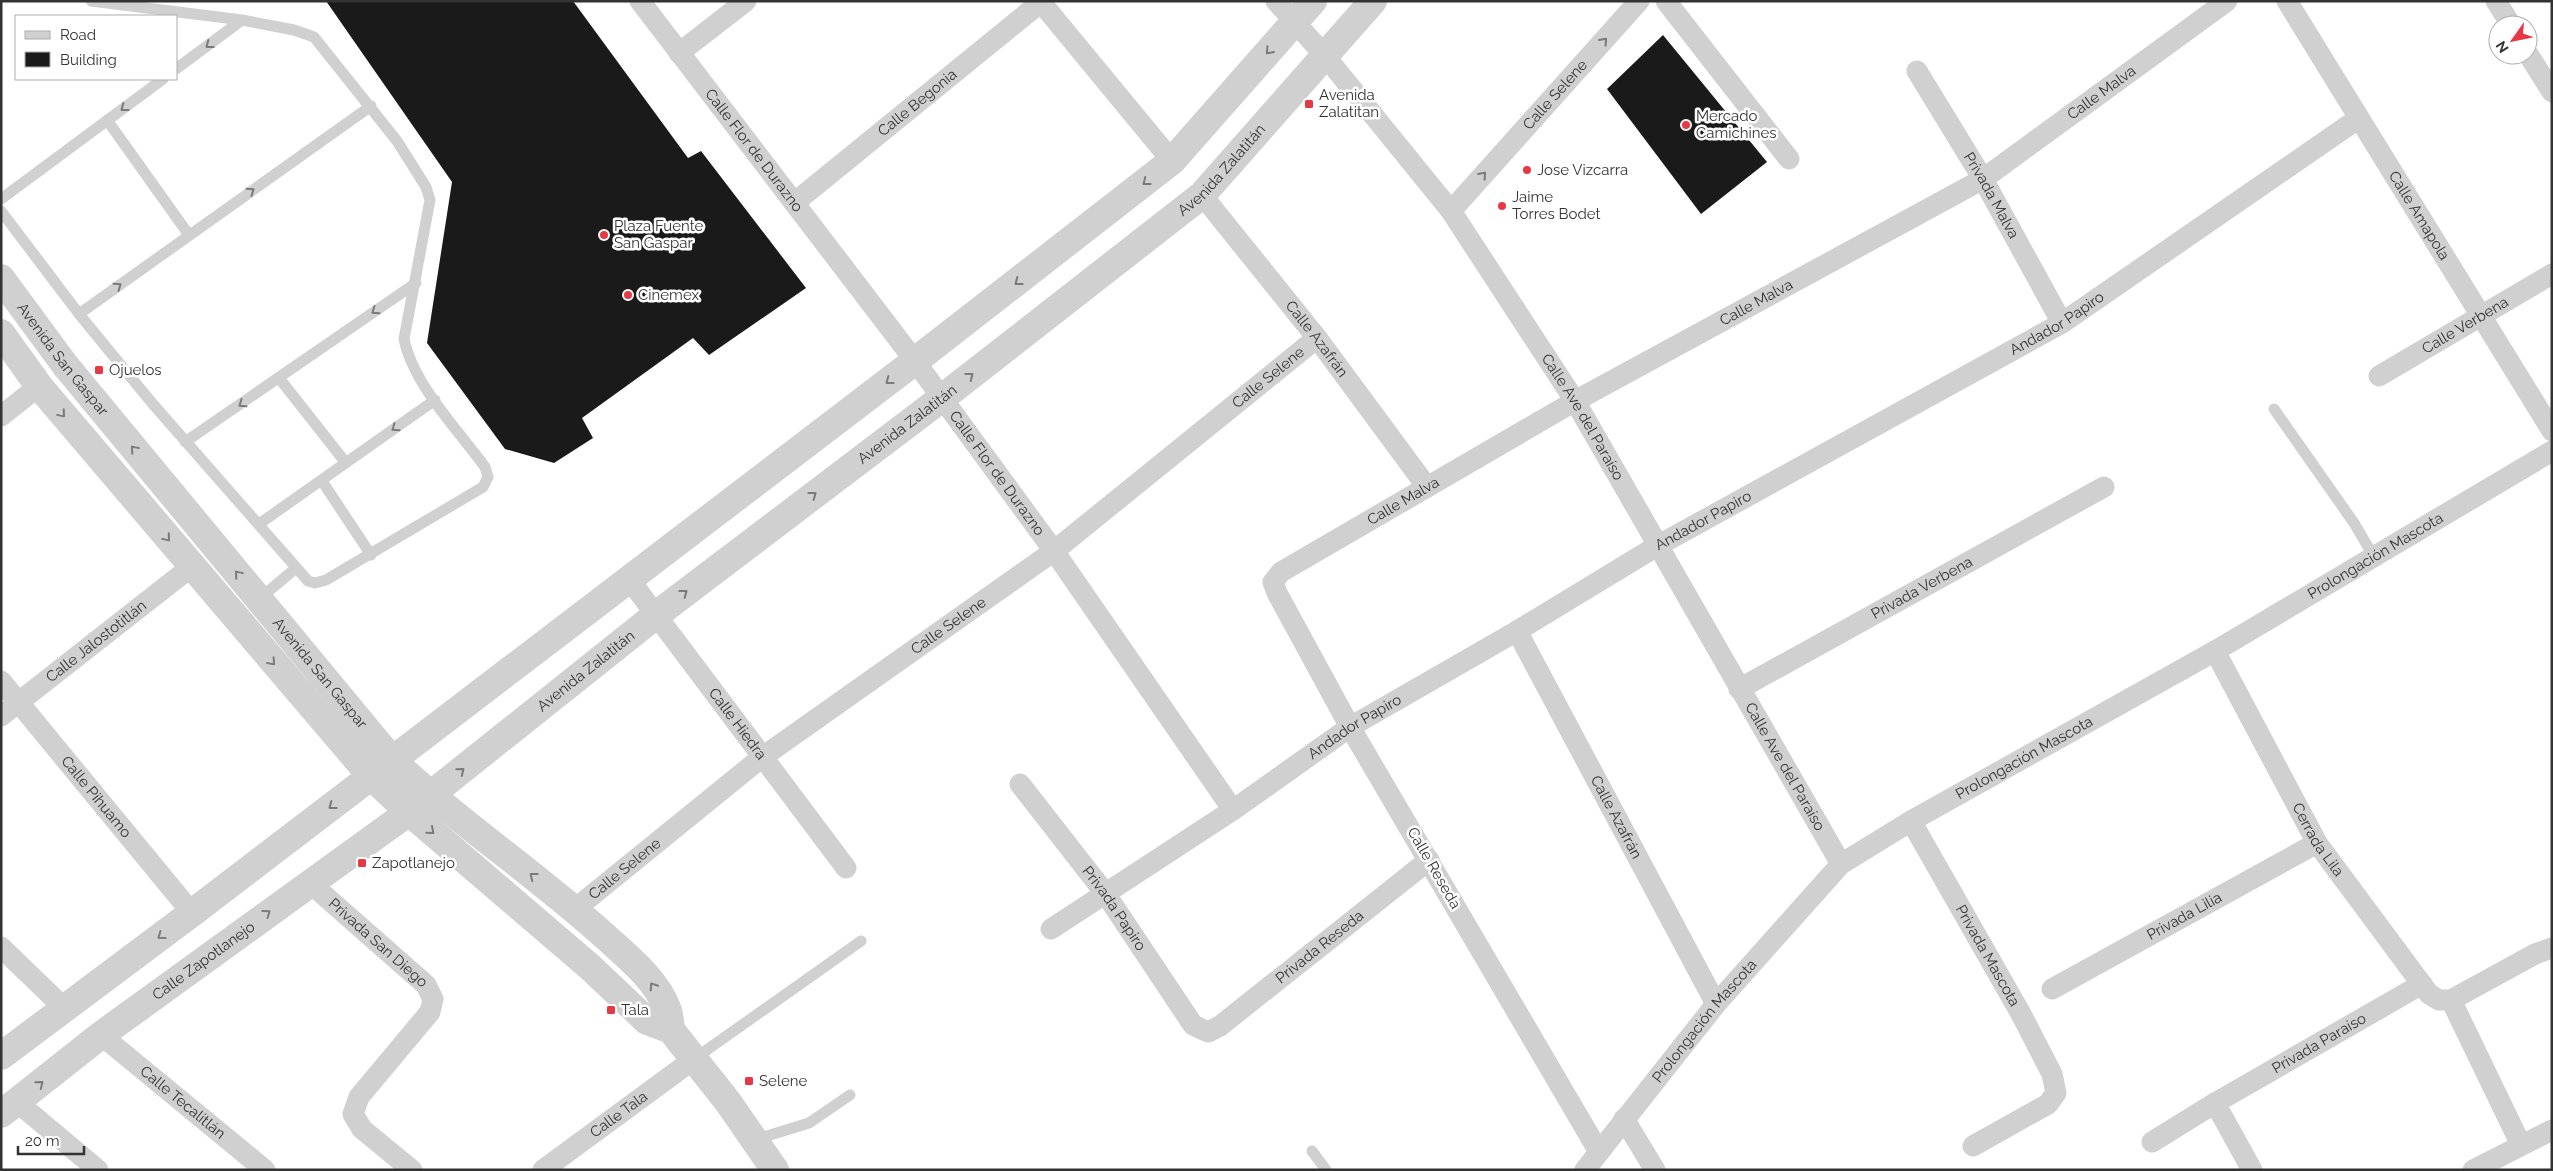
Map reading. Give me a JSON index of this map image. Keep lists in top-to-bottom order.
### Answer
{
  "streets": {
    "street": [
      "Calle Malva",
      "Calle Selene",
      "Calle Begonia",
      "Calle Flor de Durazno",
      "Avenida Zalatitán",
      "Privada Malva",
      "Calle Amapola",
      "Andador Papiro",
      "Calle Verbena",
      "Calle Azafrán",
      "Avenida San Gaspar",
      "Calle Ave del Paraíso",
      "Prolongación Mascota",
      "Privada Verbena",
      "Calle Jalostotitlán",
      "Calle Hiedra",
      "Calle Pihuamo",
      "Cerrada Lila",
      "Calle Reseda",
      "Privada Papiro",
      "Privada Lilia",
      "Privada San Diego",
      "Privada Reseda",
      "Privada Mascota",
      "Calle Zapotlanejo",
      "Privada Paraíso",
      "Calle Tecalitlán",
      "Calle Tala"
    ]
  },
  "crossings": [
    ["Calle Malva", "Privada Malva"],
    ["Calle Malva", "Calle Azafrán"],
    ["Calle Malva", "Calle Ave del Paraíso"],
    ["Calle Malva", "Calle Reseda"],
    ["Calle Selene", "Calle Flor de Durazno"],
    ["Calle Selene", "Calle Azafrán"],
    ["Calle Selene", "Avenida San Gaspar"],
    ["Calle Selene", "Calle Ave del Paraíso"],
    ["Calle Selene", "Calle Hiedra"],
    ["Calle Begonia", "Calle Flor de Durazno"],
    ["Calle Flor de Durazno", "Avenida Zalatitán"],
    ["Calle Flor de Durazno", "Andador Papiro"],
    ["Avenida Zalatitán", "Calle Azafrán"],
    ["Avenida Zalatitán", "Avenida San Gaspar"],
    ["Avenida Zalatitán", "Calle Ave del Paraíso"],
    ["Avenida Zalatitán", "Calle Hiedra"],
    ["Avenida Zalatitán", "Calle Zapotlanejo"],
    ["Privada Malva", "Andador Papiro"],
    ["Calle Amapola", "Andador Papiro"],
    ["Calle Amapola", "Calle Verbena"],
    ["Andador Papiro", "Calle Azafrán"],
    ["Andador Papiro", "Calle Ave del Paraíso"],
    ["Andador Papiro", "Calle Reseda"],
    ["Andador Papiro", "Privada Papiro"],
    ["Calle Azafrán", "Prolongación Mascota"],
    ["Avenida San Gaspar", "Calle Jalostotitlán"],
    ["Avenida San Gaspar", "Calle Zapotlanejo"],
    ["Avenida San Gaspar", "Calle Tala"],
    ["Calle Ave del Paraíso", "Prolongación Mascota"],
    ["Calle Ave del Paraíso", "Privada Verbena"],
    ["Prolongación Mascota", "Cerrada Lila"],
    ["Prolongación Mascota", "Calle Reseda"],
    ["Prolongación Mascota", "Privada Mascota"],
    ["Calle Jalostotitlán", "Calle Pihuamo"],
    ["Cerrada Lila", "Privada Lilia"],
    ["Cerrada Lila", "Privada Paraíso"],
    ["Calle Reseda", "Privada Reseda"],
    ["Privada Papiro", "Privada Reseda"],
    ["Privada San Diego", "Calle Zapotlanejo"],
    ["Calle Zapotlanejo", "Calle Tecalitlán"]
  ],
  "places": {
    "transit": [
      "Avenida Zalatitan",
      "Ojuelos",
      "Zapotlanejo",
      "Tala",
      "Selene"
    ],
    "other": [
      "Mercado Camichines",
      "Jose Vizcarra",
      "Jaime Torres Bodet",
      "Plaza Fuente San Gaspar",
      "Cinemex"
    ]
  },
  "legend": ["Road", "Building"],
  "scale_bar": "20 m",
  "north": "bottom left"
}
